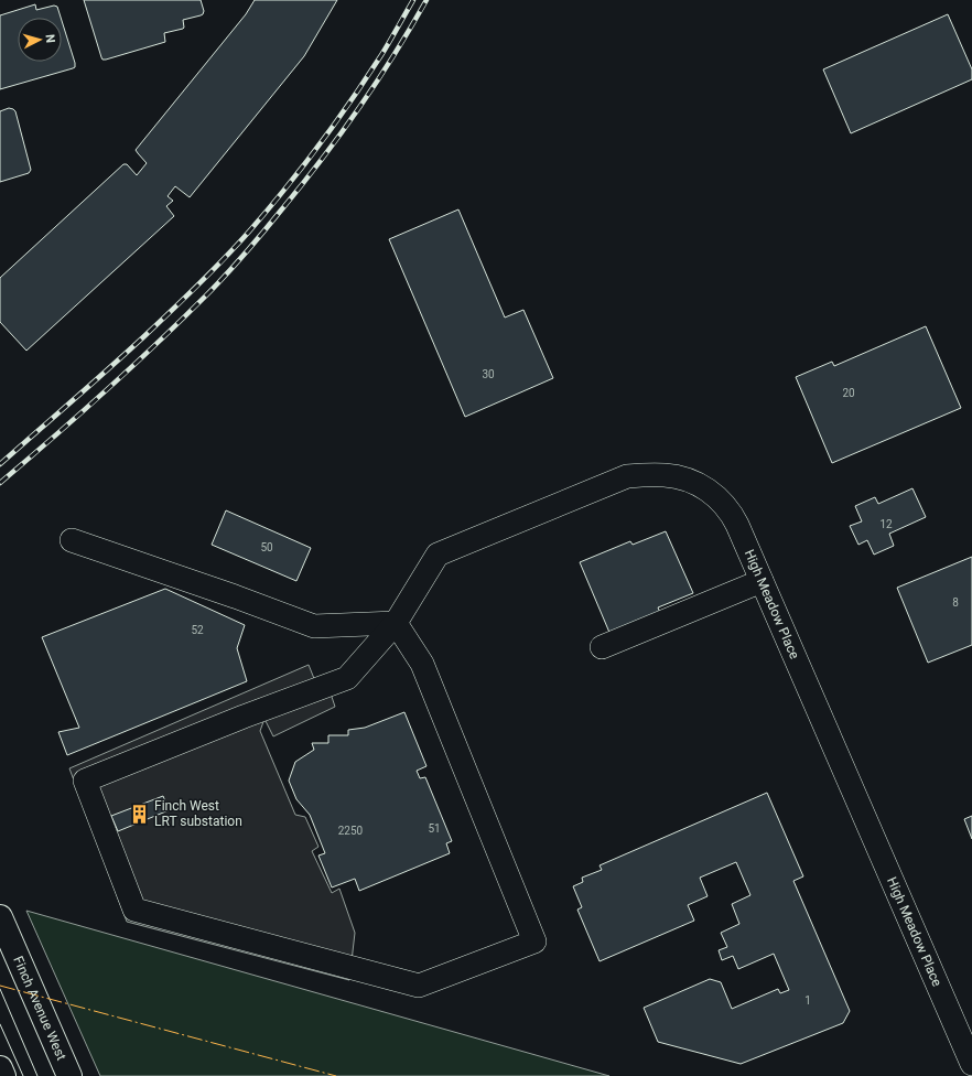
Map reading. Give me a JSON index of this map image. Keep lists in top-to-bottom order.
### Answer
{
  "streets": {
    "main road": ["Finch Avenue West"],
    "street": ["High Meadow Place"]
  },
  "places": {
    "building": ["Finch West LRT substation"]
  },
  "house_numbers": [
    "30",
    "20",
    "12",
    "50",
    "8",
    "52",
    "51",
    "2250",
    "1"
  ],
  "north": "right"
}
